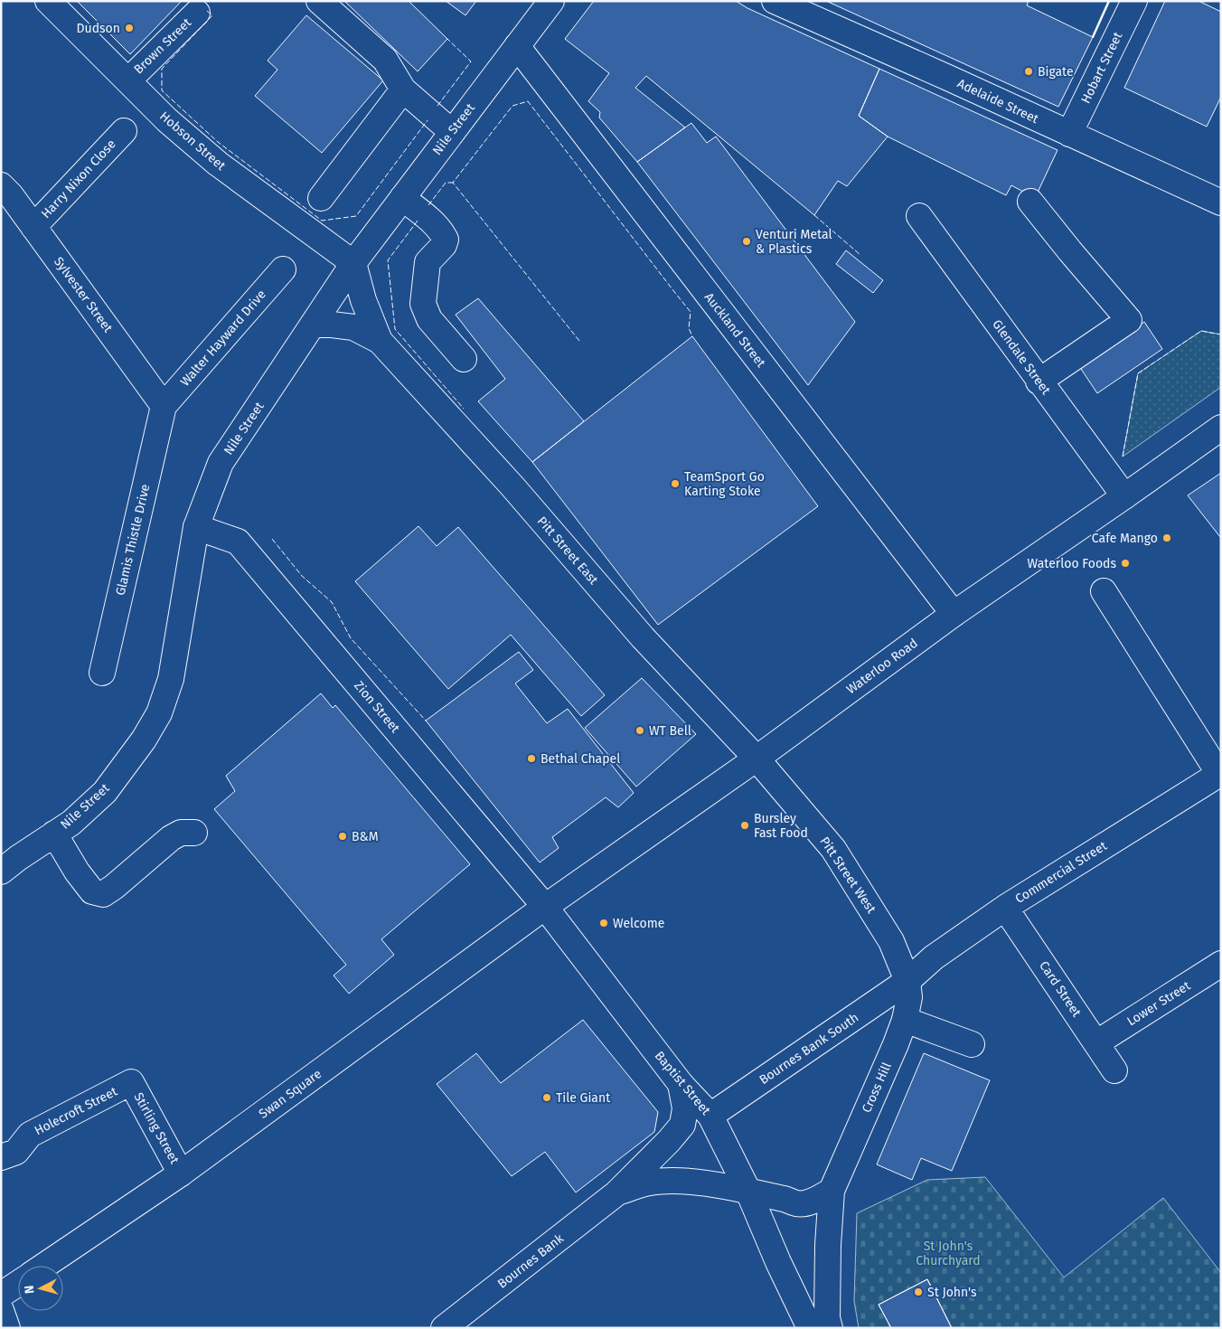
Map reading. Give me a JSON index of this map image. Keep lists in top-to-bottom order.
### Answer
{
  "streets": {
    "street": [
      "Brown Street",
      "Hobart Street",
      "Adelaide Street",
      "Nile Street",
      "Hobson Street",
      "Harry Nixon Close",
      "Sylvester Street",
      "Auckland Street",
      "Walter Hayward Drive",
      "Glendale Street",
      "Glamis Thistle Drive",
      "Pitt Street East",
      "Waterloo Road",
      "Zion Street",
      "Commercial Street",
      "Pitt Street West",
      "Card Street",
      "Lower Street",
      "Bournes Bank South",
      "Baptist Street",
      "Cross Hill",
      "Swan Square",
      "Holecroft Street",
      "Stirling Street",
      "Bournes Bank"
    ]
  },
  "crossings": [
    ["Brown Street", "Hobson Street"],
    ["Hobart Street", "Adelaide Street"],
    ["Nile Street", "Hobson Street"],
    ["Nile Street", "Auckland Street"],
    ["Nile Street", "Pitt Street East"],
    ["Nile Street", "Zion Street"],
    ["Hobson Street", "Pitt Street East"],
    ["Harry Nixon Close", "Sylvester Street"],
    ["Sylvester Street", "Walter Hayward Drive"],
    ["Sylvester Street", "Glamis Thistle Drive"],
    ["Auckland Street", "Waterloo Road"],
    ["Walter Hayward Drive", "Glamis Thistle Drive"],
    ["Glendale Street", "Waterloo Road"],
    ["Pitt Street East", "Waterloo Road"],
    ["Pitt Street East", "Pitt Street West"],
    ["Waterloo Road", "Zion Street"],
    ["Waterloo Road", "Pitt Street West"],
    ["Waterloo Road", "Baptist Street"],
    ["Waterloo Road", "Swan Square"],
    ["Zion Street", "Baptist Street"],
    ["Zion Street", "Swan Square"],
    ["Commercial Street", "Pitt Street West"],
    ["Commercial Street", "Card Street"],
    ["Commercial Street", "Bournes Bank South"],
    ["Commercial Street", "Cross Hill"],
    ["Pitt Street West", "Bournes Bank South"],
    ["Pitt Street West", "Cross Hill"],
    ["Card Street", "Lower Street"],
    ["Bournes Bank South", "Baptist Street"],
    ["Bournes Bank South", "Cross Hill"],
    ["Baptist Street", "Swan Square"],
    ["Baptist Street", "Bournes Bank"],
    ["Swan Square", "Stirling Street"],
    ["Holecroft Street", "Stirling Street"]
  ],
  "parks": ["St John's Churchyard"],
  "places": [
    "Dudson",
    "Bigate",
    "Venturi Metal & Plastics",
    "TeamSport Go Karting Stoke",
    "Cafe Mango",
    "Waterloo Foods",
    "WT Bell",
    "Bethal Chapel",
    "Bursley Fast Food",
    "B&M",
    "Welcome",
    "Tile Giant",
    "St John's"
  ],
  "north": "left"
}
